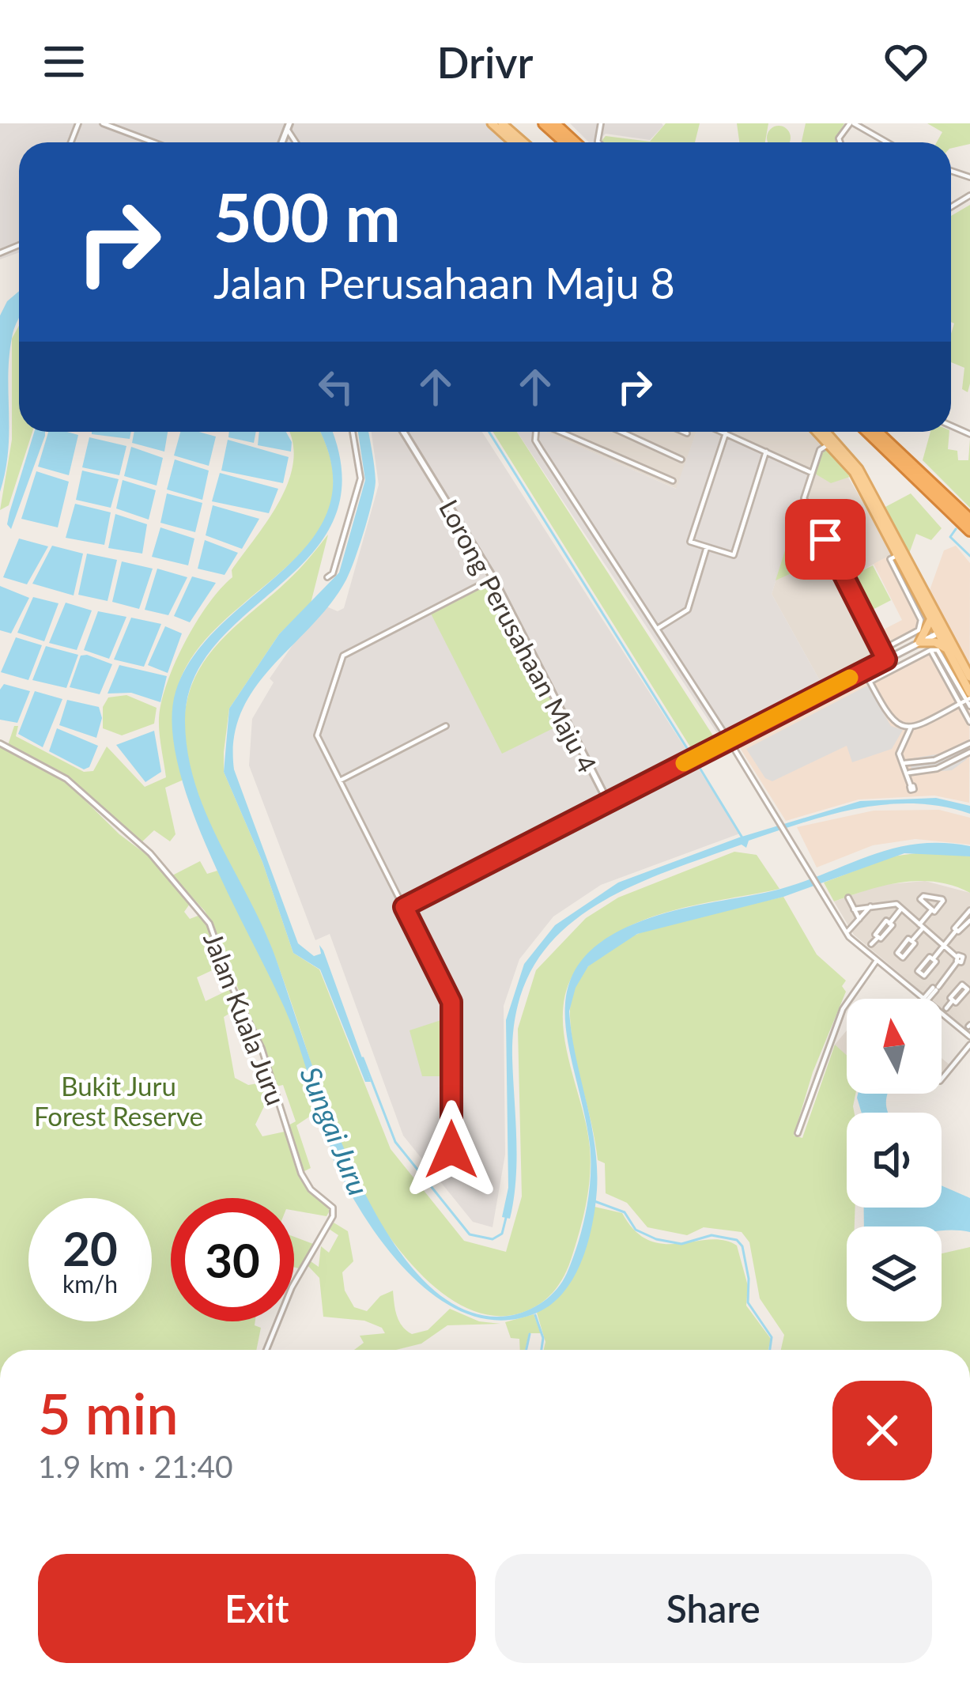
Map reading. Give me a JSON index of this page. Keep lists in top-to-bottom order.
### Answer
{
  "streets": {
    "street": ["Lorong Perusahaan Maju 4", "Jalan Kuala Juru"]
  },
  "water": ["Sungai Juru"],
  "parks": ["Bukit Juru Forest Reserve"],
  "north": "top",
  "page": {
    "header": "Drivr",
    "turn": ["500 m", "Jalan Perusahaan Maju 8"],
    "speed": "20 km/h",
    "limit": "30",
    "heading": ["5 min", "1.9 km · 21:40"],
    "buttons": ["Exit", "Share"]
  }
}
